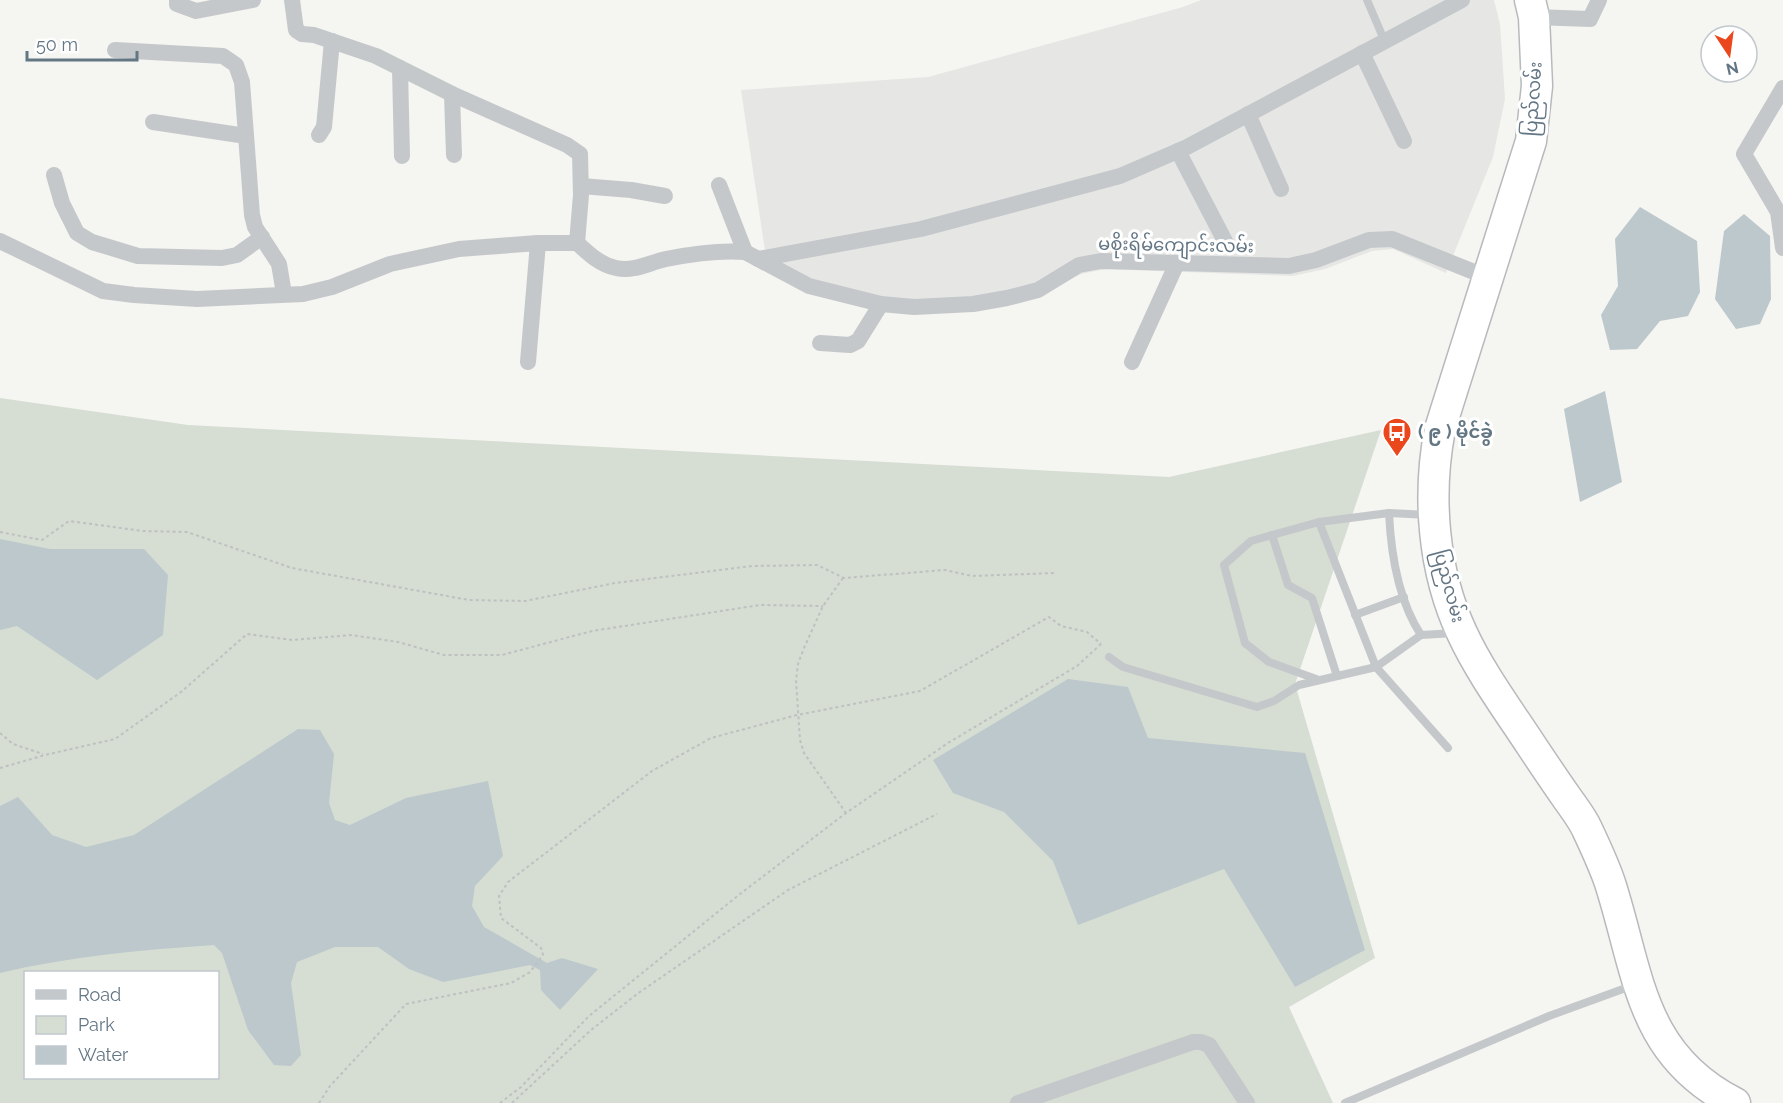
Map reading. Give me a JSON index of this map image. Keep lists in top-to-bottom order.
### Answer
{
  "streets": {
    "highway": ["ပြည်လမ်း"],
    "street": ["မစိုးရိမ်ကျောင်းလမ်း"]
  },
  "crossings": [
    ["ပြည်လမ်း", "မစိုးရိမ်ကျောင်းလမ်း"]
  ],
  "places": {
    "bus stop": ["( ၉ ) မိုင်ခွဲ"]
  },
  "legend": ["Road", "Park", "Water"],
  "scale_bar": "50 m",
  "north": "bottom"
}
